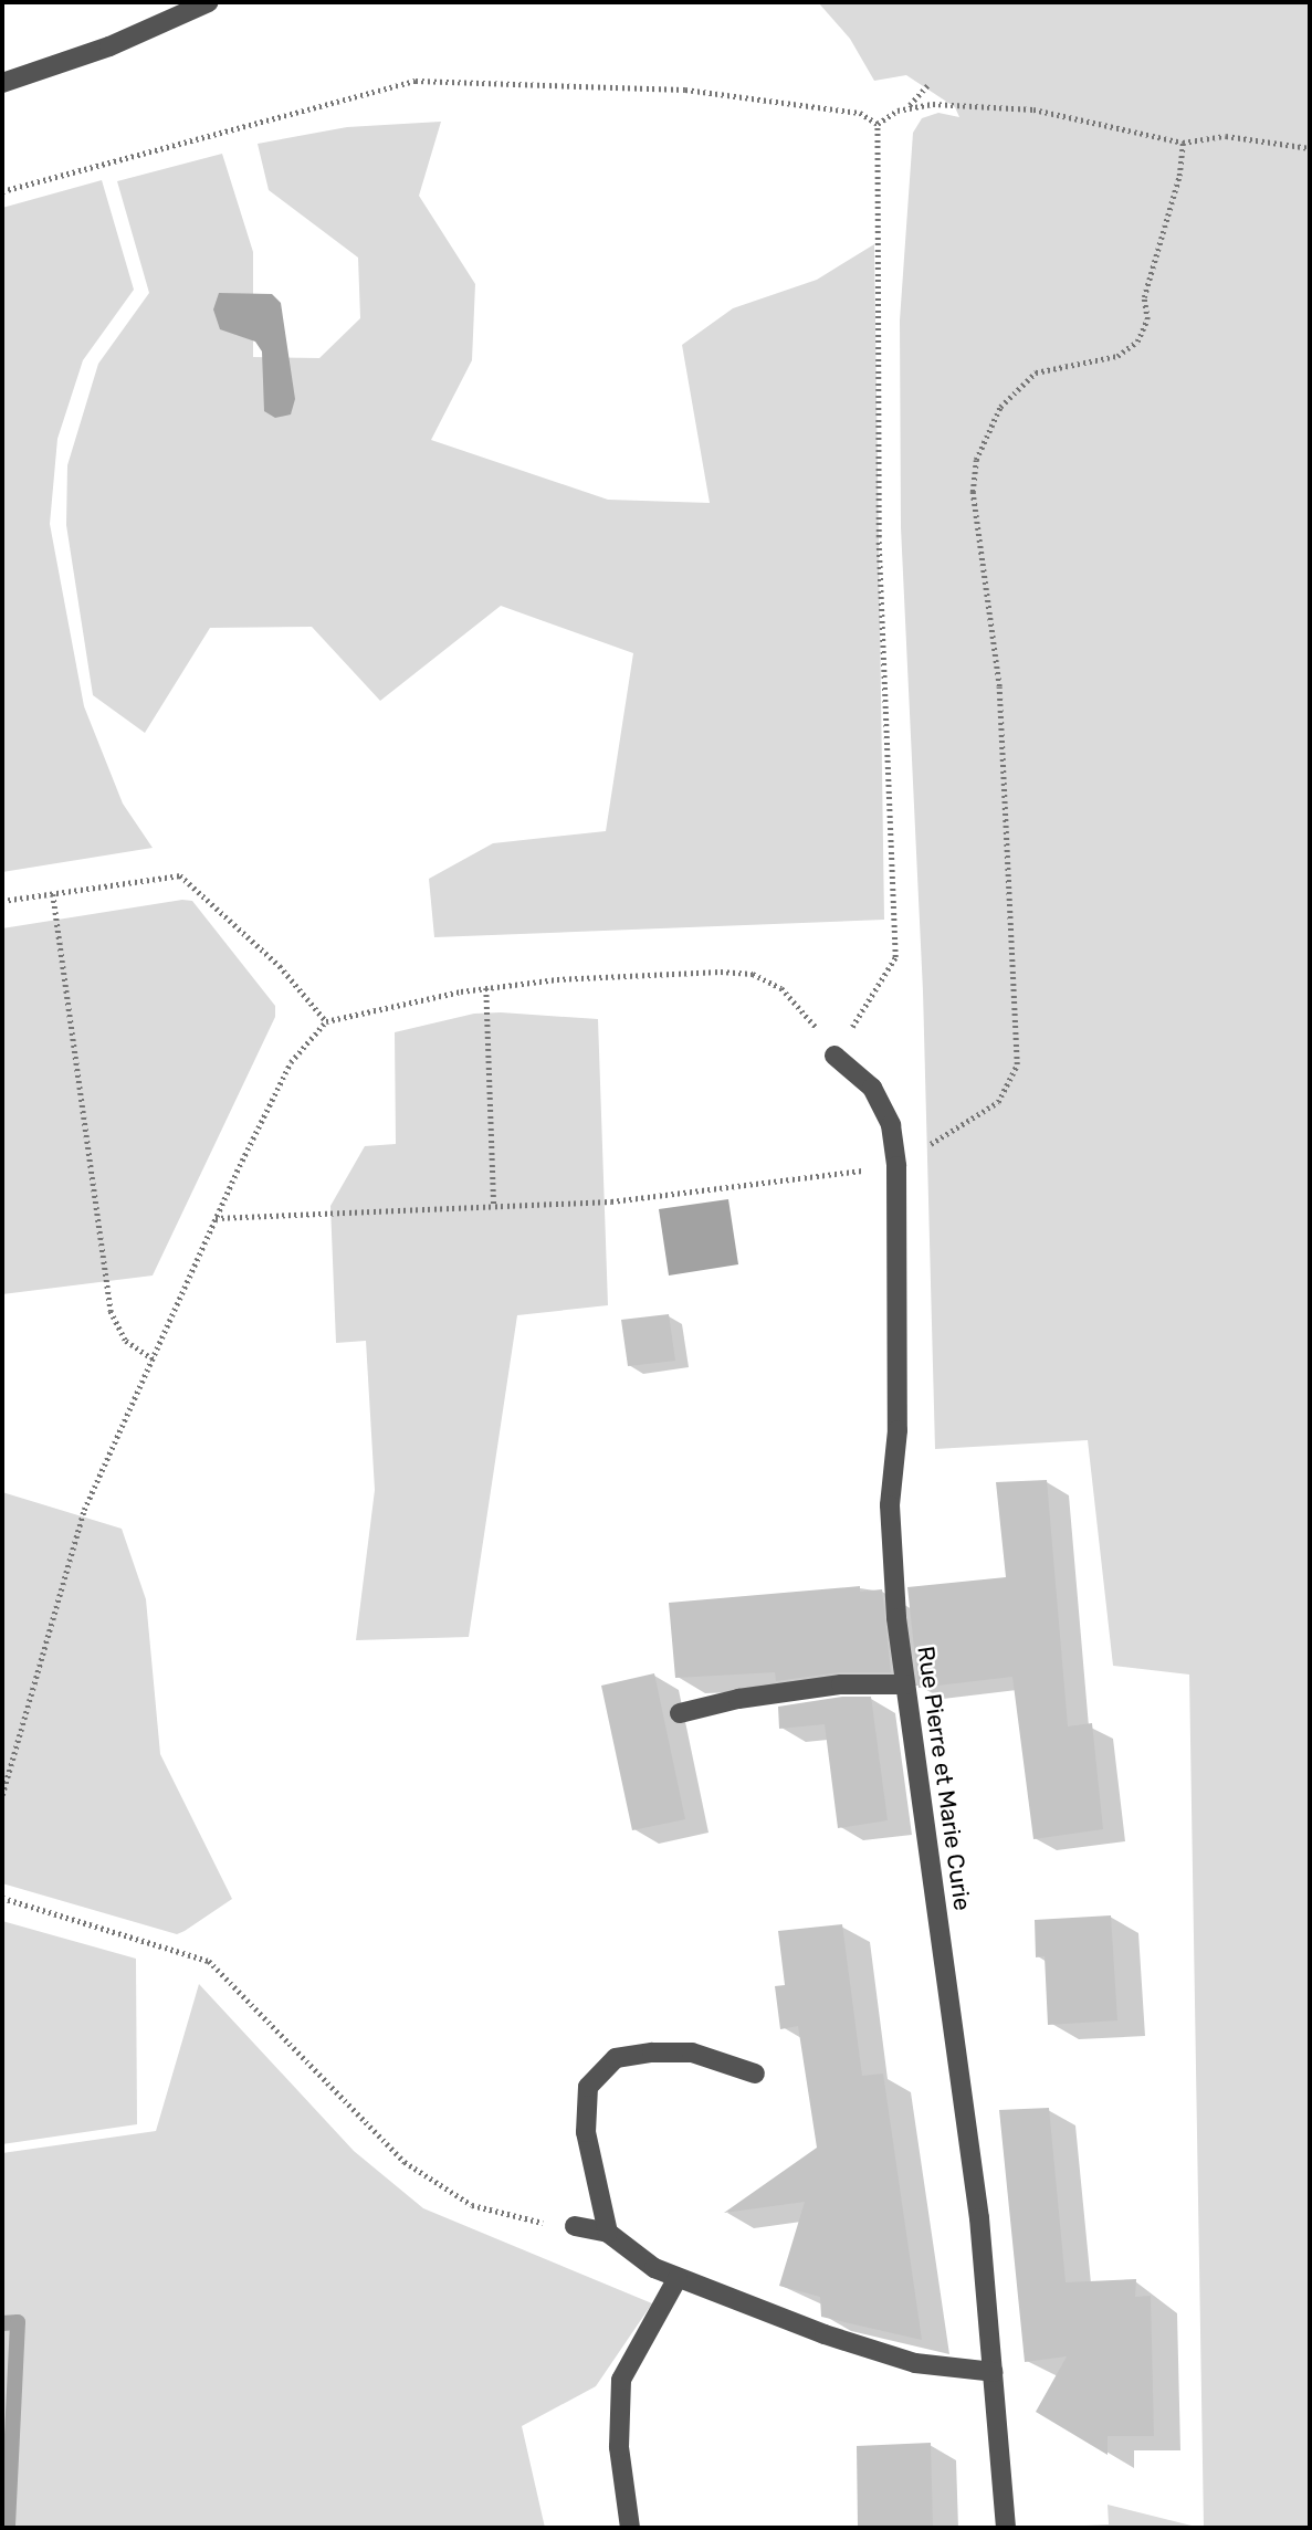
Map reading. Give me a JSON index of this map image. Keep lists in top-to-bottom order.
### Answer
{
  "streets": {
    "street": ["Rue Pierre et Marie Curie"]
  }
}
